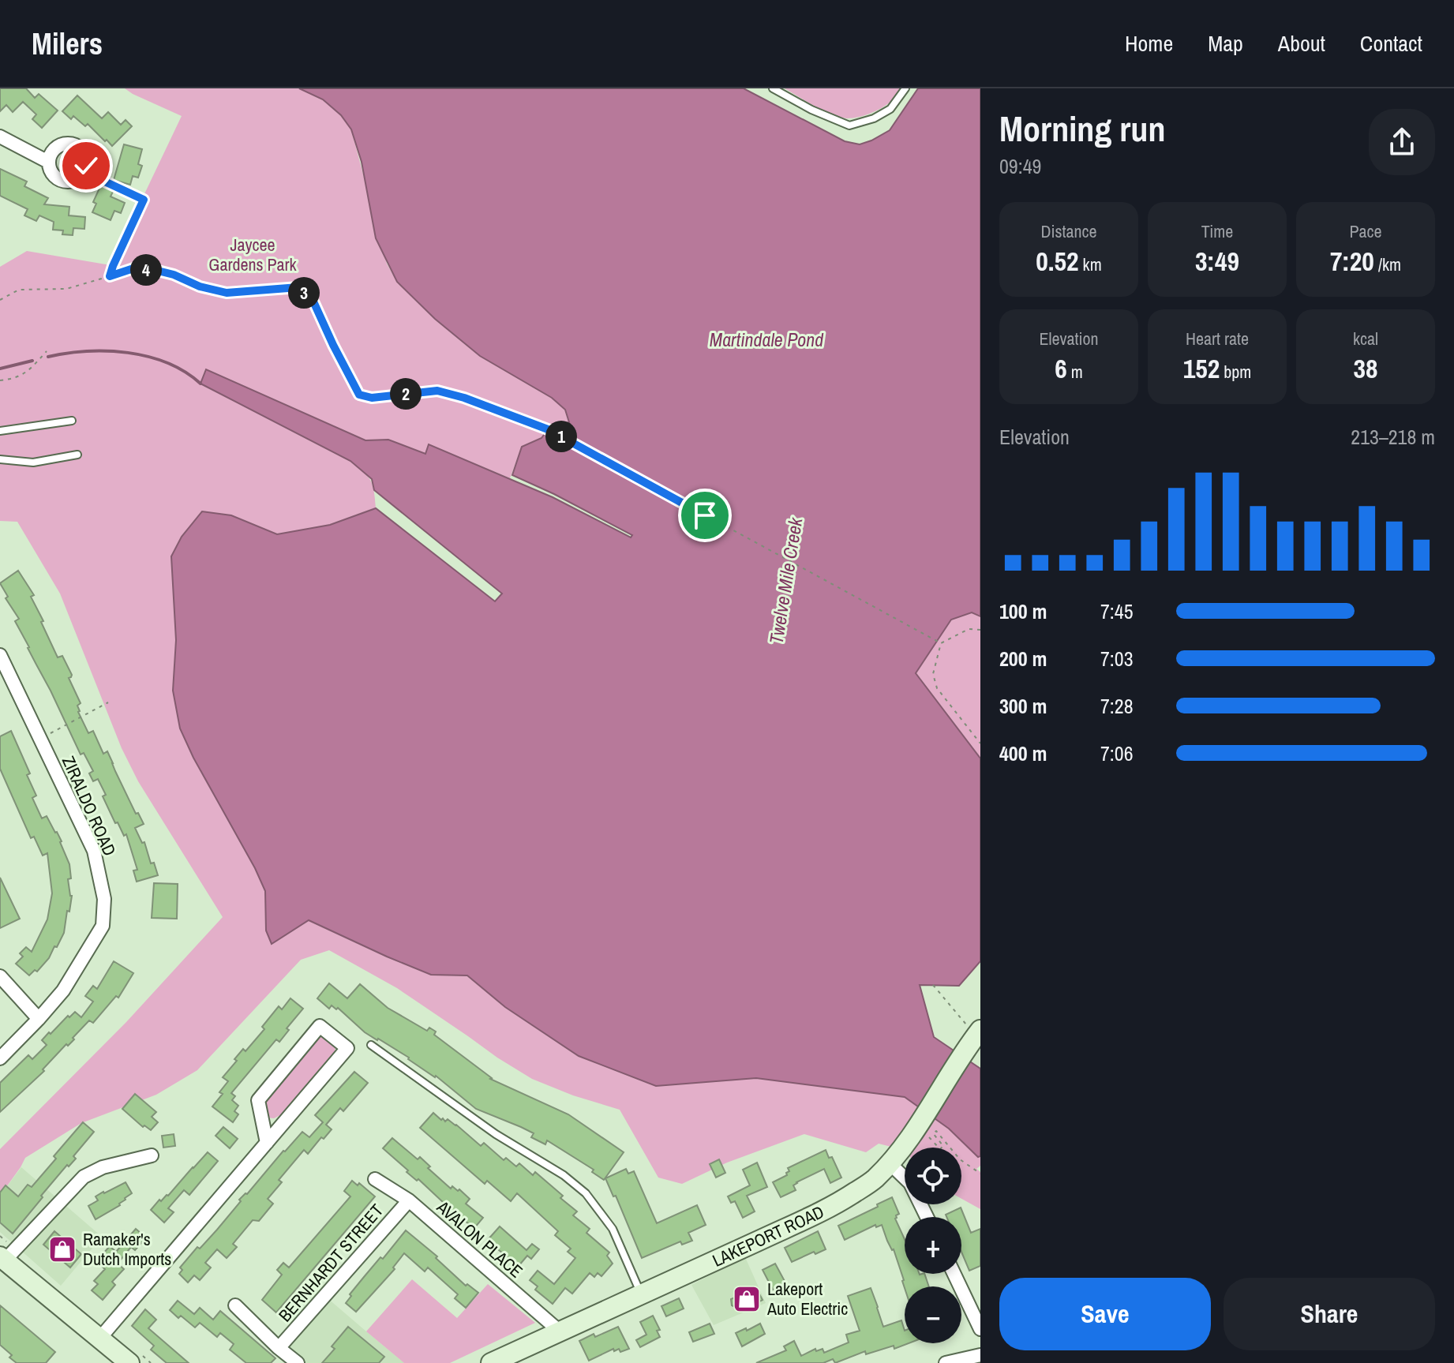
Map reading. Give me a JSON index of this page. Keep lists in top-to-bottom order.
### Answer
{
  "streets": {
    "main road": ["LAKEPORT ROAD"],
    "street": ["ZIRALDO ROAD", "AVALON PLACE", "BERNHARDT STREET"]
  },
  "crossings": [
    ["LAKEPORT ROAD", "AVALON PLACE"],
    ["AVALON PLACE", "BERNHARDT STREET"]
  ],
  "water": ["Martindale Pond", "Twelve Mile Creek"],
  "parks": ["Jaycee Gardens Park"],
  "places": {
    "shop": ["Ramaker's Dutch Imports", "Lakeport Auto Electric"]
  },
  "page": {
    "header": "Milers",
    "nav": [
      "Home",
      "Map",
      "About",
      "Contact"
    ],
    "heading": ["Morning run", "09:49"],
    "stats": [
      ["Distance", "0.52 km"],
      ["Time", "3:49"],
      ["Pace", "7:20 /km"],
      ["Elevation", "6 m"],
      ["Heart rate", "152 bpm"],
      ["kcal", "38"]
    ],
    "pins": [
      "4",
      "3",
      "2",
      "1"
    ],
    "chart": ["Elevation", "213–218 m"],
    "list": [
      {
        "name": "100 m",
        "note": "7:45"
      },
      {
        "name": "200 m",
        "note": "7:03"
      },
      {
        "name": "300 m",
        "note": "7:28"
      },
      {
        "name": "400 m",
        "note": "7:06"
      }
    ],
    "map_buttons": ["+", "−"],
    "buttons": ["Save", "Share"]
  }
}
